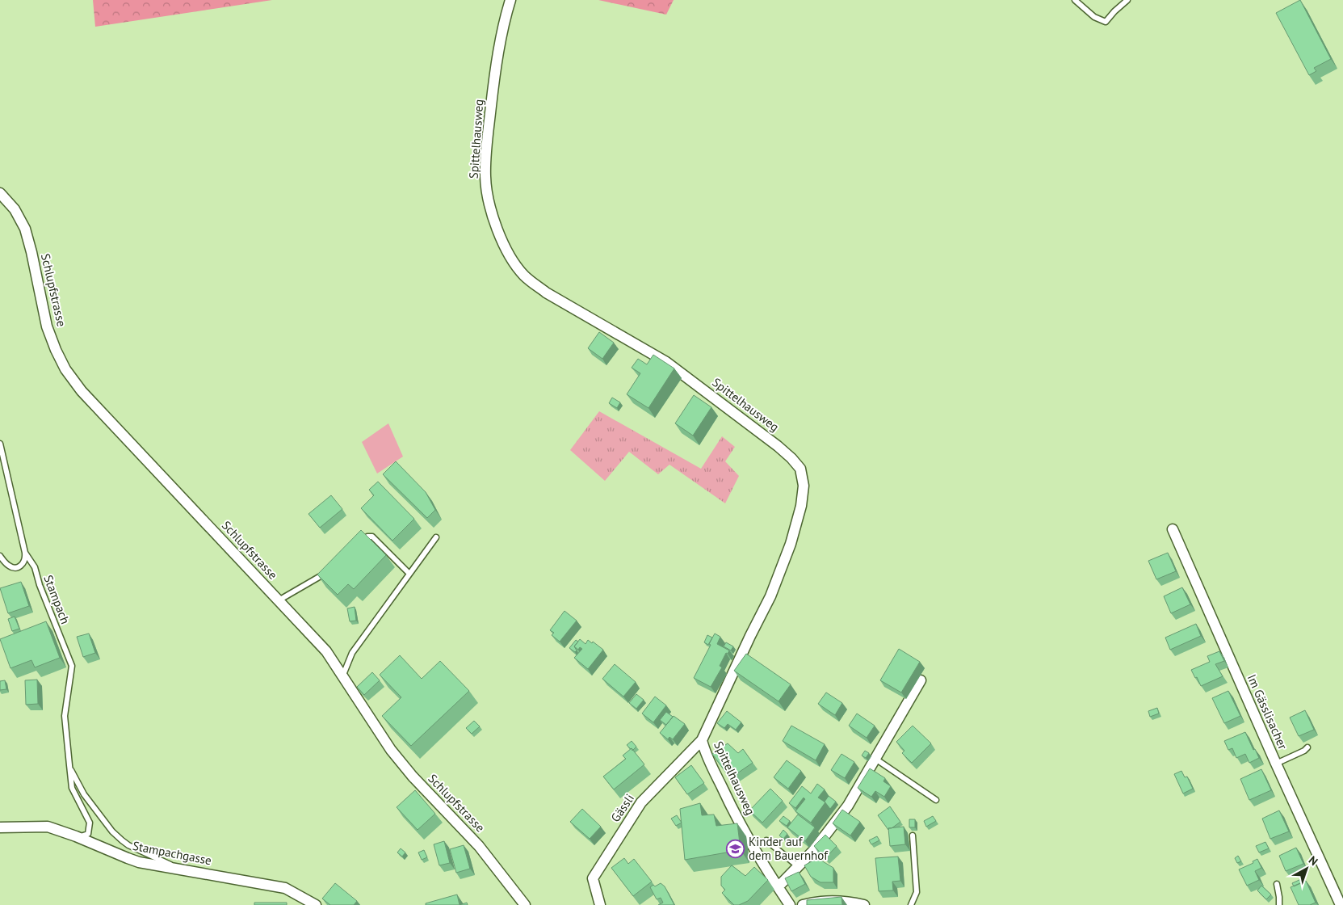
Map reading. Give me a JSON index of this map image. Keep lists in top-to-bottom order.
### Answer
{
  "streets": {
    "street": [
      "Spittelhausweg",
      "Schlupfstrasse",
      "Im Gässlisacher",
      "Gässli",
      "Stampachgasse"
    ],
    "lane": ["Stampach"]
  },
  "crossings": [
    ["Spittelhausweg", "Gässli"],
    ["Stampach", "Stampachgasse"]
  ],
  "places": {
    "school or university": ["Kinder auf dem Bauernhof"]
  },
  "north": "top right"
}
